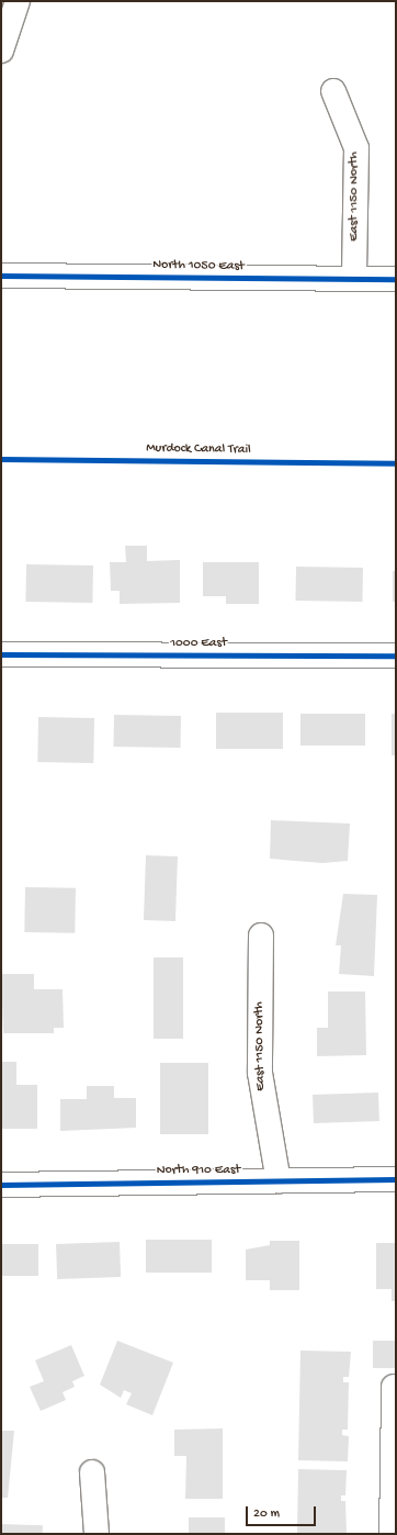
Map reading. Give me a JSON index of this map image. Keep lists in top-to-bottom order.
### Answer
{
  "streets": {
    "street": [
      "East 1150 North",
      "North 1050 East",
      "1000 East",
      "North 910 East"
    ],
    "cycle path": ["Murdock Canal Trail"]
  },
  "crossings": [
    ["East 1150 North", "North 1050 East"],
    ["East 1150 North", "North 910 East"]
  ],
  "scale_bar": "20 m"
}
